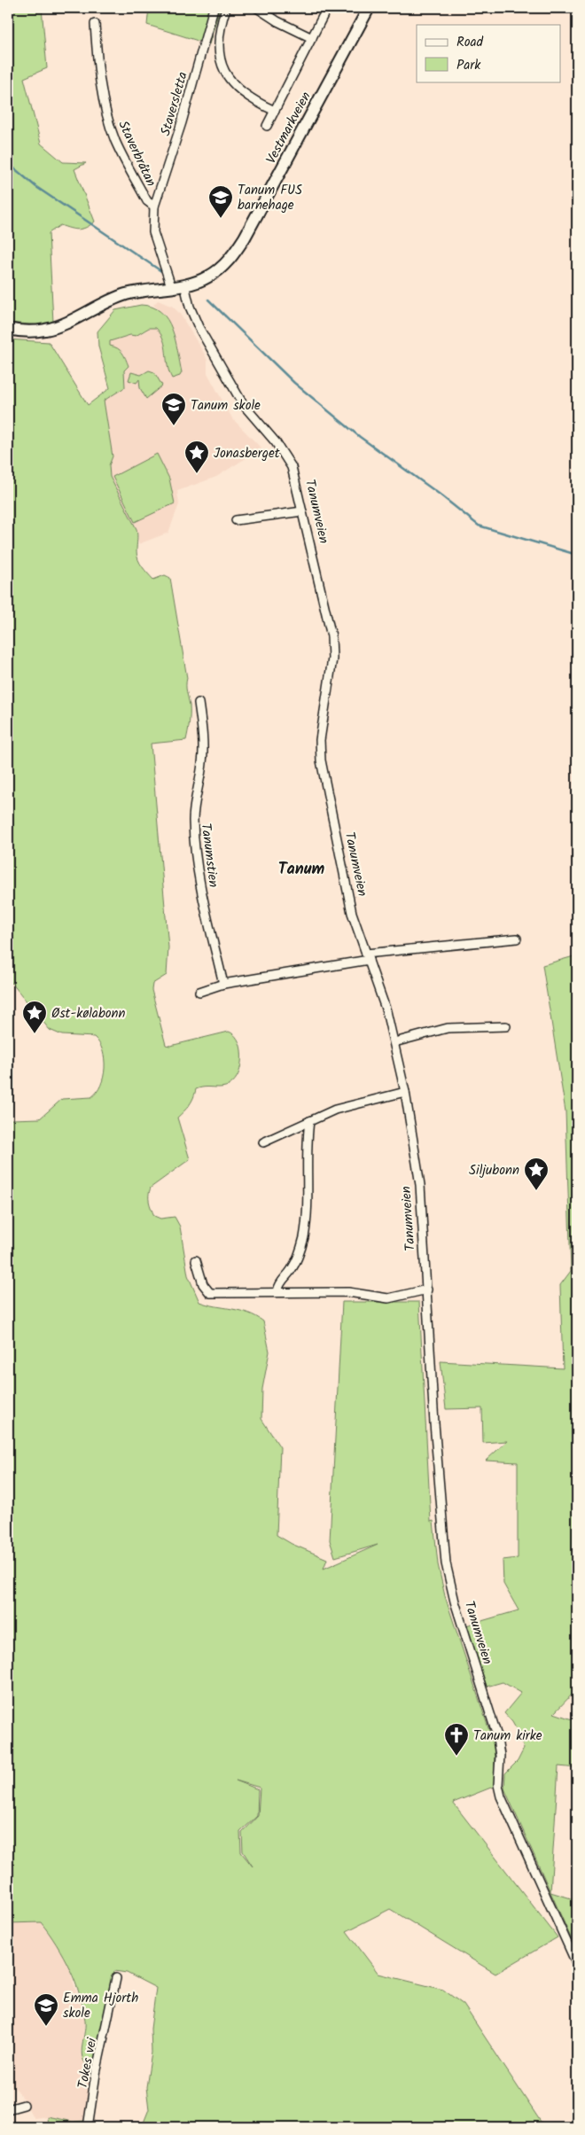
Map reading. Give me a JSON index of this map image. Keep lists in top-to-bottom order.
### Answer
{
  "streets": {
    "main road": ["Vestmarkveien"],
    "street": [
      "Staversletta",
      "Staverbråtan",
      "Tanumveien",
      "Tanumstien",
      "Tokes vei"
    ]
  },
  "crossings": [
    ["Staversletta", "Staverbråtan"],
    ["Vestmarkveien", "Tanumveien"]
  ],
  "districts": ["Tanum"],
  "places": {
    "school or university": ["Tanum FUS barnehage", "Tanum skole", "Emma Hjorth skole"],
    "place": ["Jonasberget", "Øst-kølabonn", "Siljubonn"],
    "church": ["Tanum kirke"]
  },
  "legend": ["Road", "Park"]
}
